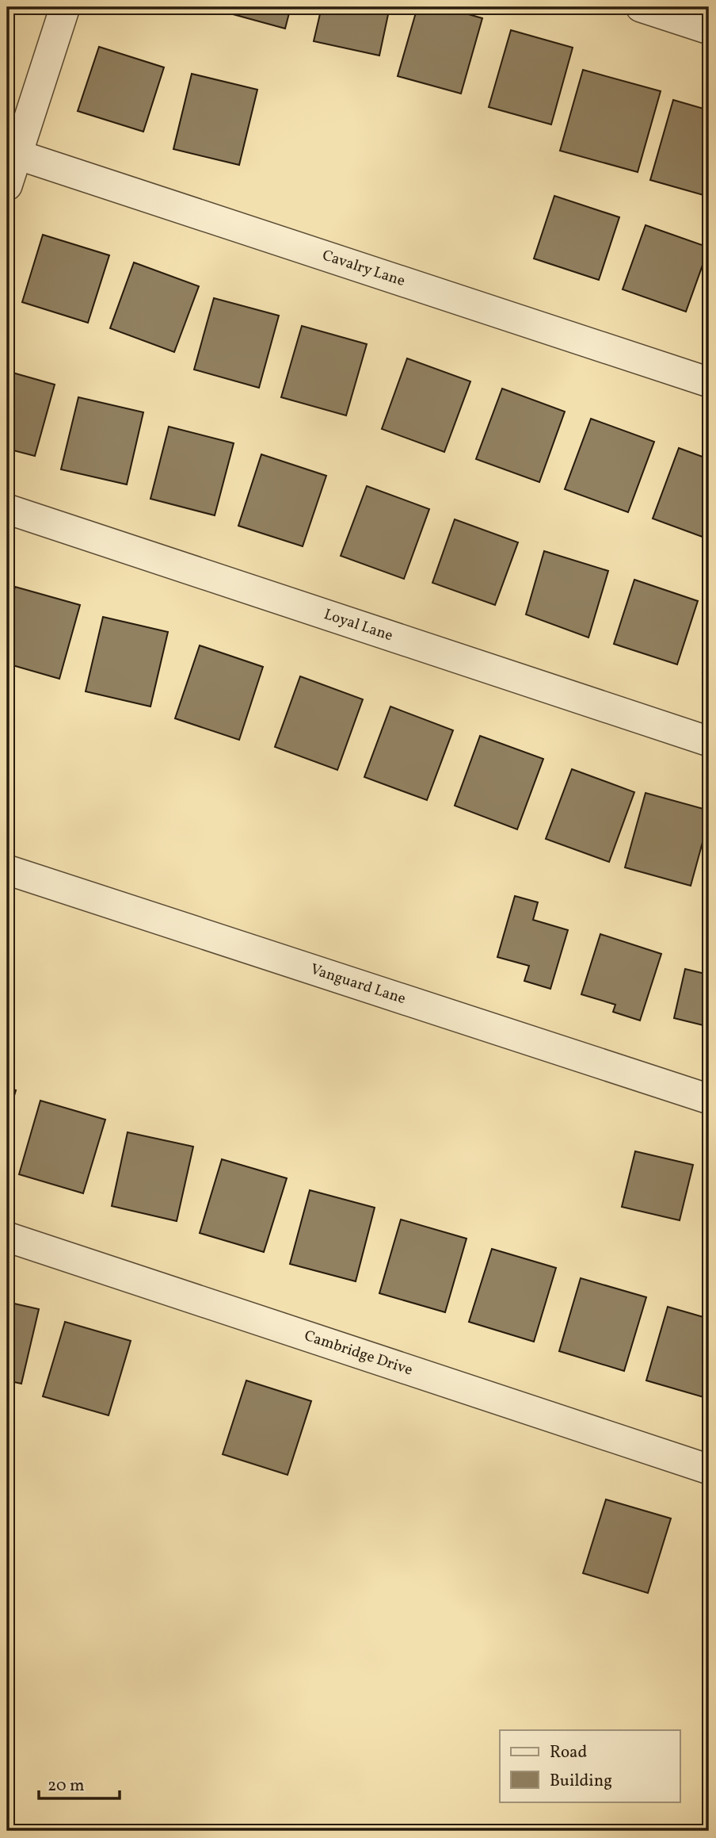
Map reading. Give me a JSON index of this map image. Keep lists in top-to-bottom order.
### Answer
{
  "streets": {
    "street": [
      "Cavalry Lane",
      "Loyal Lane",
      "Vanguard Lane",
      "Cambridge Drive"
    ]
  },
  "legend": ["Road", "Building"],
  "scale_bar": "20 m"
}
